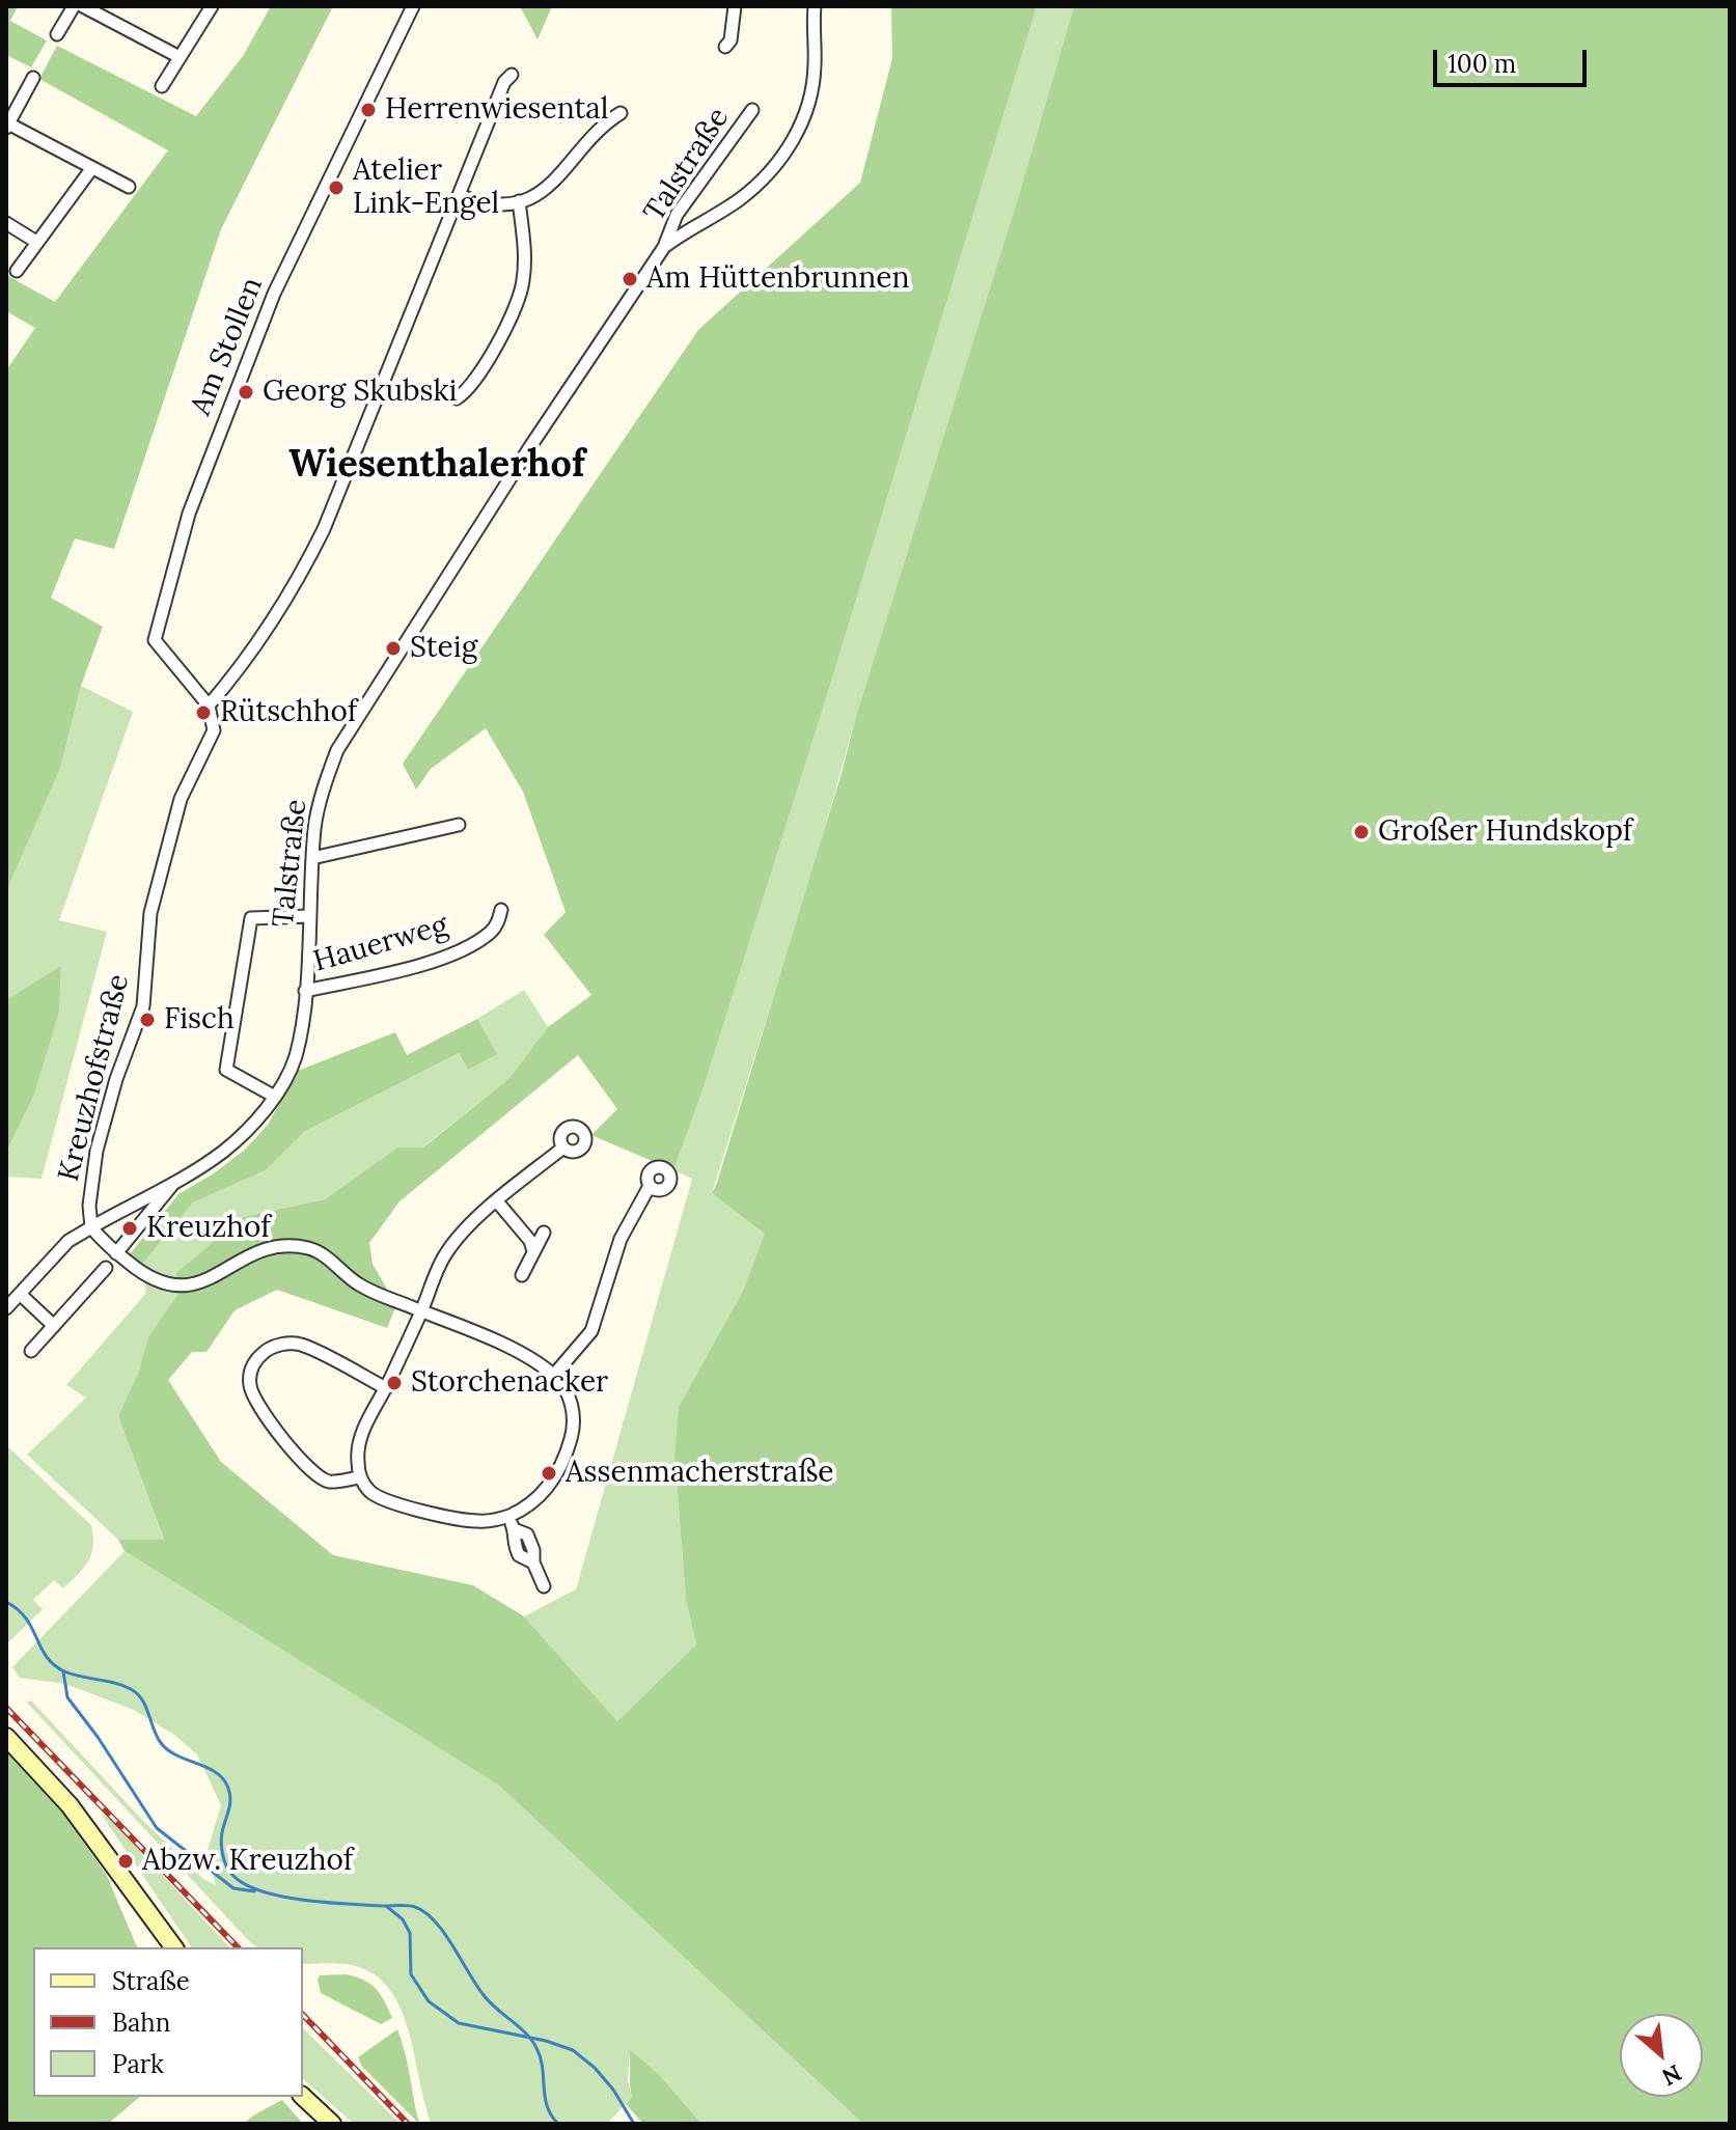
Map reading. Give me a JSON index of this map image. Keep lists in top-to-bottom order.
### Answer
{
  "streets": {
    "street": [
      "Talstraße",
      "Am Stollen",
      "Hauerweg",
      "Kreuzhofstraße"
    ]
  },
  "crossings": [
    ["Talstraße", "Hauerweg"],
    ["Talstraße", "Kreuzhofstraße"],
    ["Am Stollen", "Kreuzhofstraße"]
  ],
  "districts": ["Wiesenthalerhof"],
  "places": [
    "Herrenwiesental",
    "Atelier Link-Engel",
    "Am Hüttenbrunnen",
    "Georg Skubski",
    "Steig",
    "Rütschhof",
    "Großer Hundskopf",
    "Fisch",
    "Kreuzhof",
    "Storchenacker",
    "Assenmacherstraße",
    "Abzw. Kreuzhof"
  ],
  "legend": ["Straße", "Bahn", "Park"],
  "scale_bar": "100 m",
  "north": "bottom right"
}
